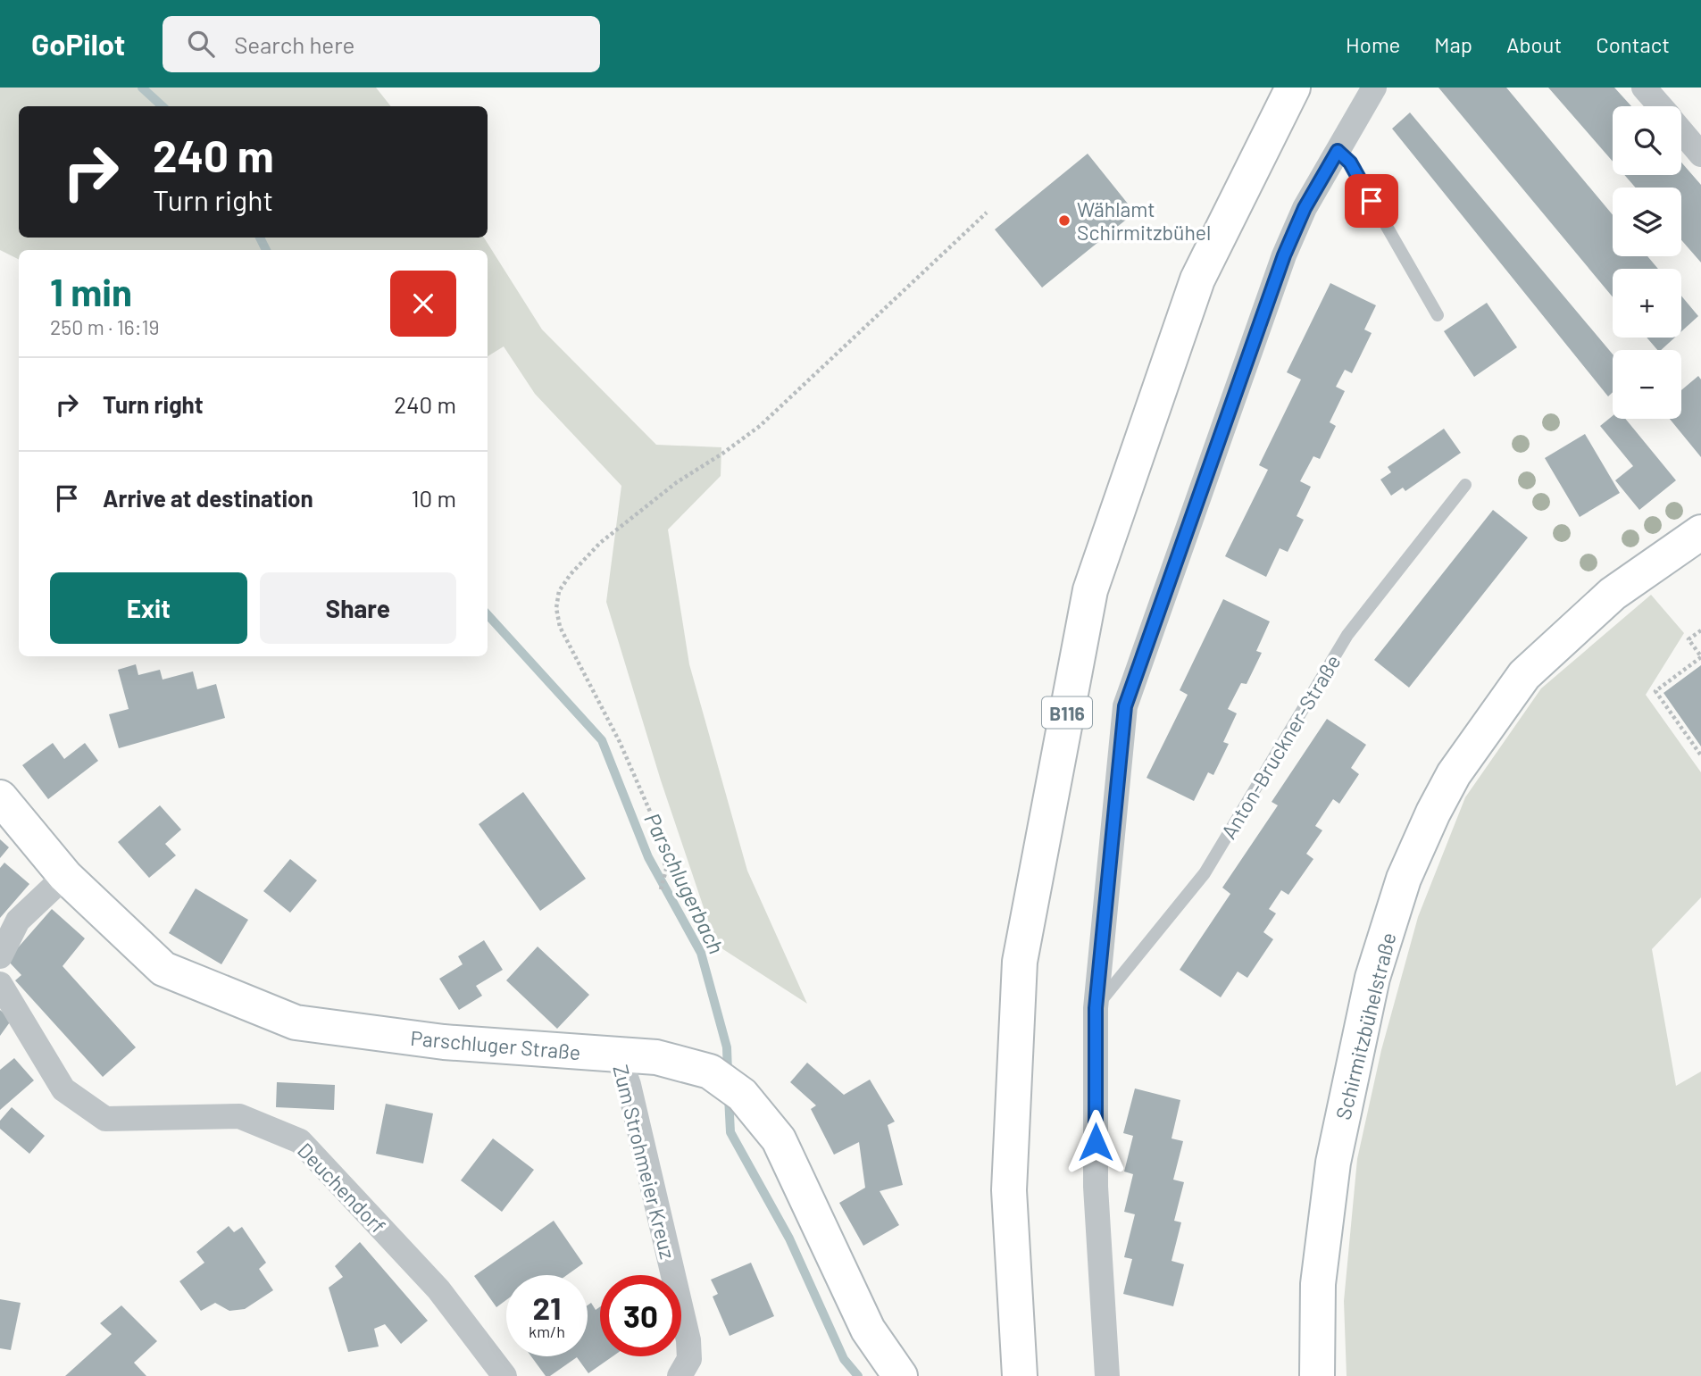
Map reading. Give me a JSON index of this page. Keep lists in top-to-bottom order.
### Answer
{
  "streets": {
    "main road": ["B116", "Schirmitzbühelstraße", "Parschluger Straße"],
    "street": ["Zum Strohmeier Kreuz", "Deuchendorf"],
    "lane": ["Anton-Bruckner-Straße"]
  },
  "crossings": [
    ["Parschluger Straße", "Zum Strohmeier Kreuz"]
  ],
  "water": ["Parschlugerbach"],
  "places": ["Wählamt Schirmitzbühel"],
  "page": {
    "header": "GoPilot",
    "search": "Search here",
    "nav": [
      "Home",
      "Map",
      "About",
      "Contact"
    ],
    "map_buttons": ["+", "−"],
    "turn": ["240 m", "Turn right"],
    "heading": ["1 min", "250 m · 16:19"],
    "list": [
      {
        "name": "Turn right",
        "value": "240 m"
      },
      {
        "name": "Arrive at destination",
        "value": "10 m"
      }
    ],
    "buttons": ["Exit", "Share"],
    "speed": "21 km/h",
    "limit": "30"
  }
}
